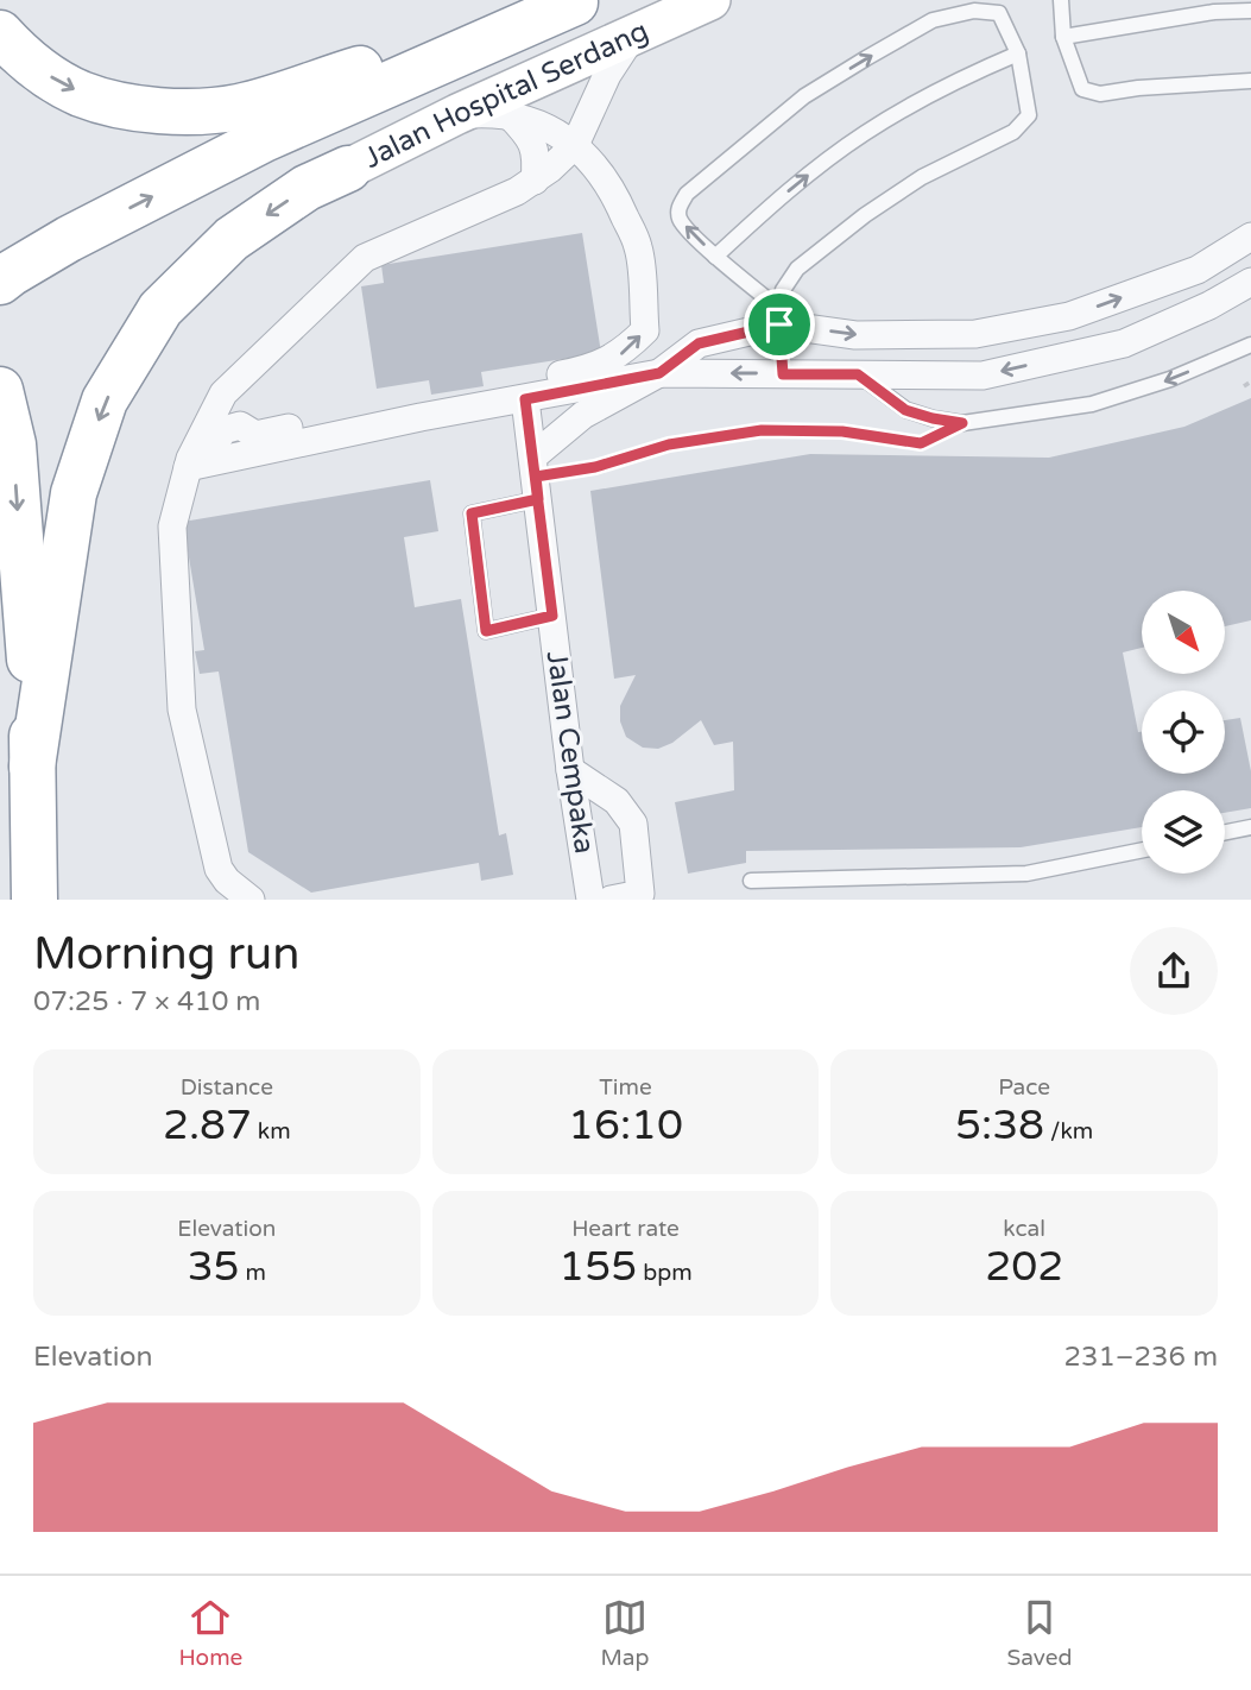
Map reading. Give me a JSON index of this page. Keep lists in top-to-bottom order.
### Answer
{
  "streets": {
    "main road": ["Jalan Hospital Serdang"],
    "street": ["Jalan Cempaka"]
  },
  "north": "bottom right",
  "page": {
    "heading": ["Morning run", "07:25 · 7 × 410 m"],
    "stats": [
      ["Distance", "2.87 km"],
      ["Time", "16:10"],
      ["Pace", "5:38 /km"],
      ["Elevation", "35 m"],
      ["Heart rate", "155 bpm"],
      ["kcal", "202"]
    ],
    "chart": ["Elevation", "231–236 m"],
    "tabs": ["Home", "Map", "Saved"]
  }
}
